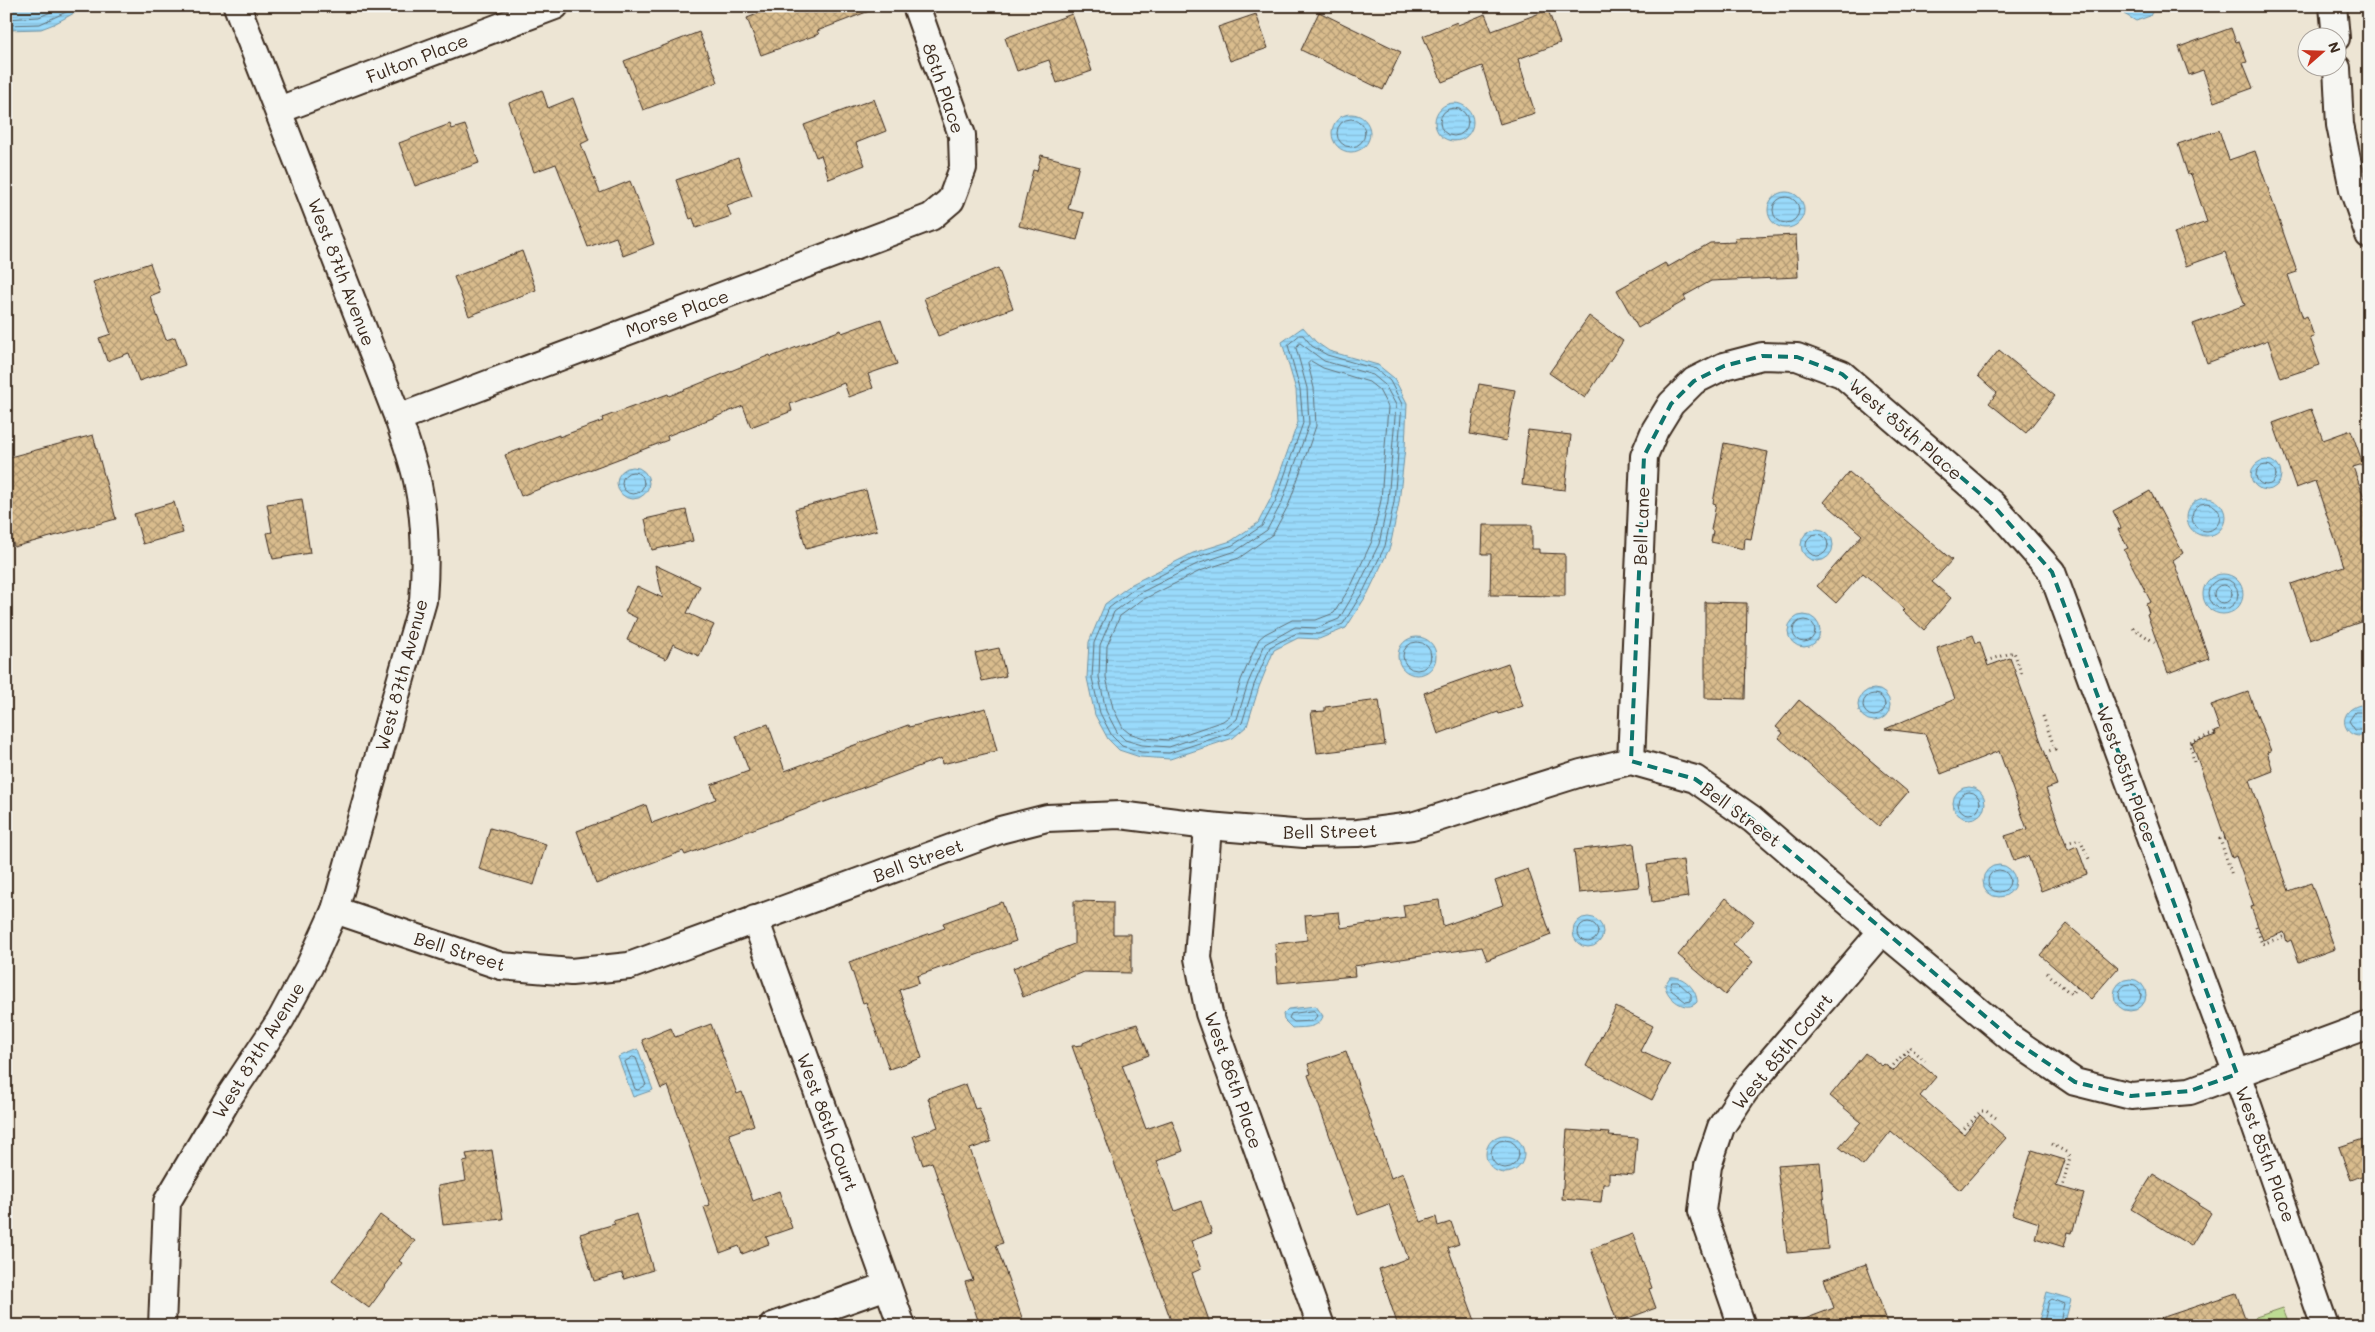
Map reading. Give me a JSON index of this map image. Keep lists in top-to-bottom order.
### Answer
{
  "streets": {
    "street": [
      "Fulton Place",
      "86th Place",
      "West 87th Avenue",
      "Morse Place",
      "West 85th Place",
      "Bell Lane",
      "Bell Street",
      "West 85th Court",
      "West 86th Place",
      "West 86th Court"
    ]
  },
  "crossings": [
    ["Fulton Place", "West 87th Avenue"],
    ["86th Place", "Morse Place"],
    ["West 87th Avenue", "Morse Place"],
    ["West 87th Avenue", "Bell Street"],
    ["West 85th Place", "Bell Lane"],
    ["West 85th Place", "Bell Street"],
    ["Bell Lane", "Bell Street"],
    ["Bell Street", "West 85th Court"],
    ["Bell Street", "West 86th Place"],
    ["Bell Street", "West 86th Court"]
  ],
  "north": "right"
}
